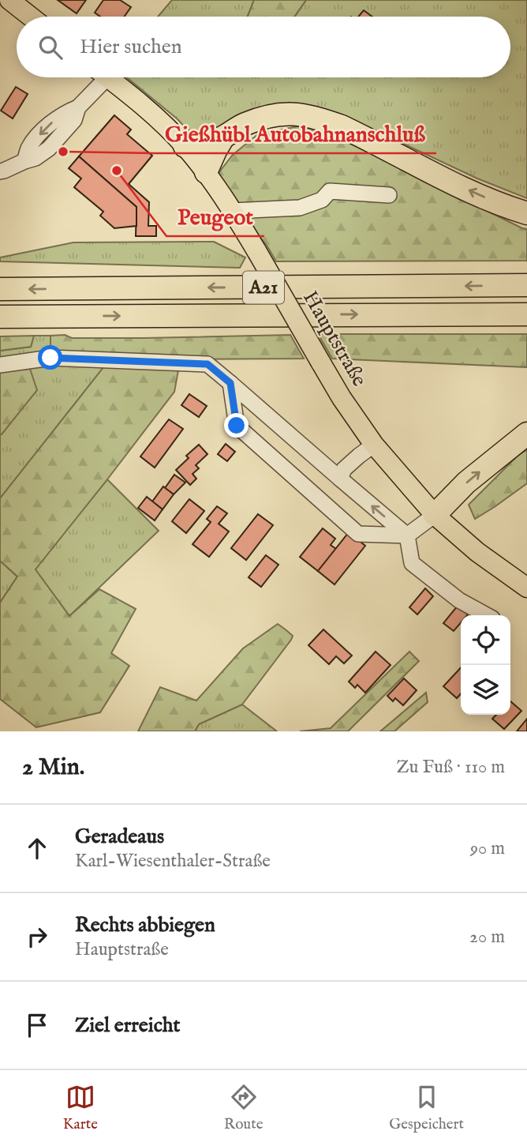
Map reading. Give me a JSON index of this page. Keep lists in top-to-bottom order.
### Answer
{
  "streets": {
    "highway": ["A21"],
    "main road": ["Hauptstraße"]
  },
  "places": ["Gießhübl Autobahnanschluß", "Peugeot"],
  "page": {
    "search": "Hier suchen",
    "heading": ["2 Min.", "Zu Fuß · 110 m"],
    "list": [
      ["Geradeaus", "Karl-Wiesenthaler-Straße", "90 m"],
      ["Rechts abbiegen", "Hauptstraße", "20 m"],
      "Ziel erreicht"
    ],
    "nav": ["Karte", "Route", "Gespeichert"]
  }
}
